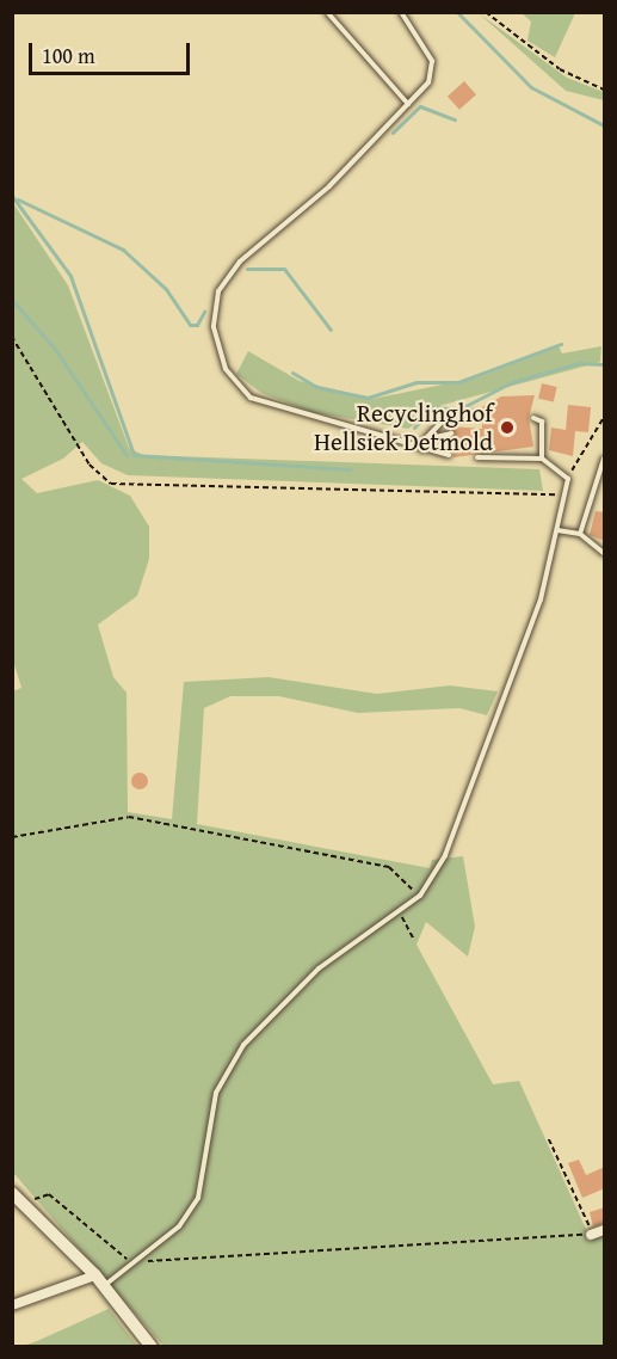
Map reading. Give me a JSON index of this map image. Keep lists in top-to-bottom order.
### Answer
{
  "places": ["Recyclinghof Hellsiek Detmold"],
  "scale_bar": "100 m"
}
